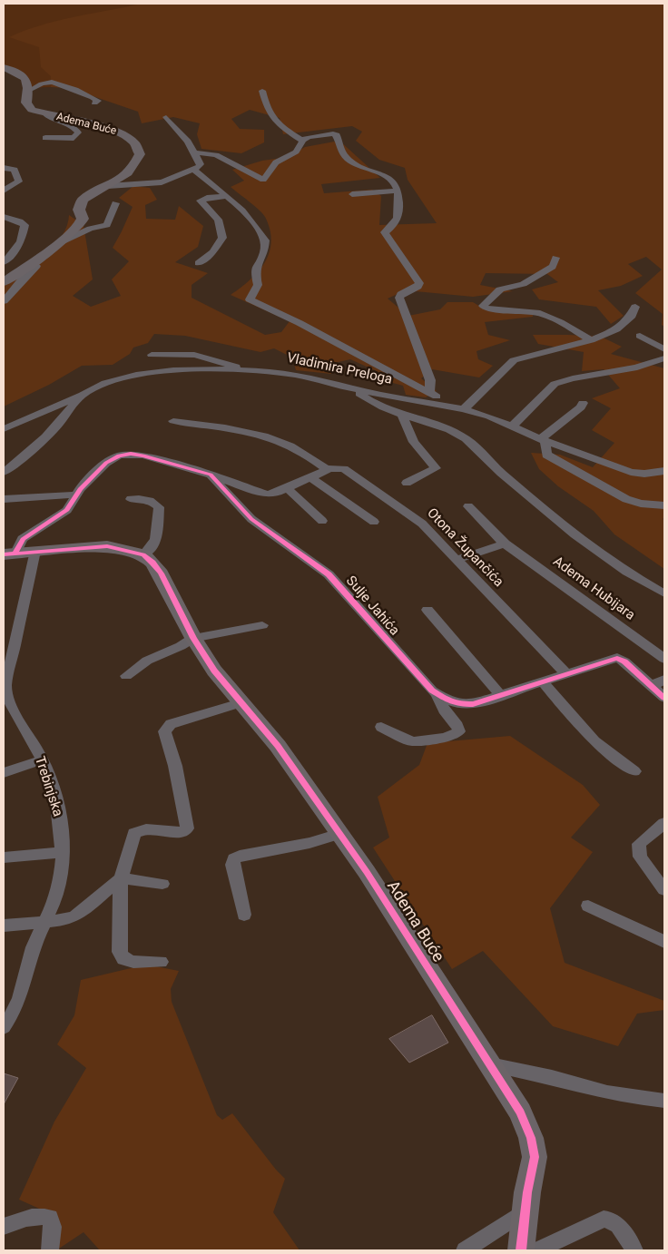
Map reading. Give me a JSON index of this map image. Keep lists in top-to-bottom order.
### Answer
{
  "streets": {
    "street": [
      "Adema Buće",
      "Vladimira Preloga",
      "Otona Župančića",
      "Adema Hubijara",
      "Sulje Jahića",
      "Trebinjska"
    ]
  },
  "crossings": [
    ["Otona Župančića", "Sulje Jahića"]
  ]
}
